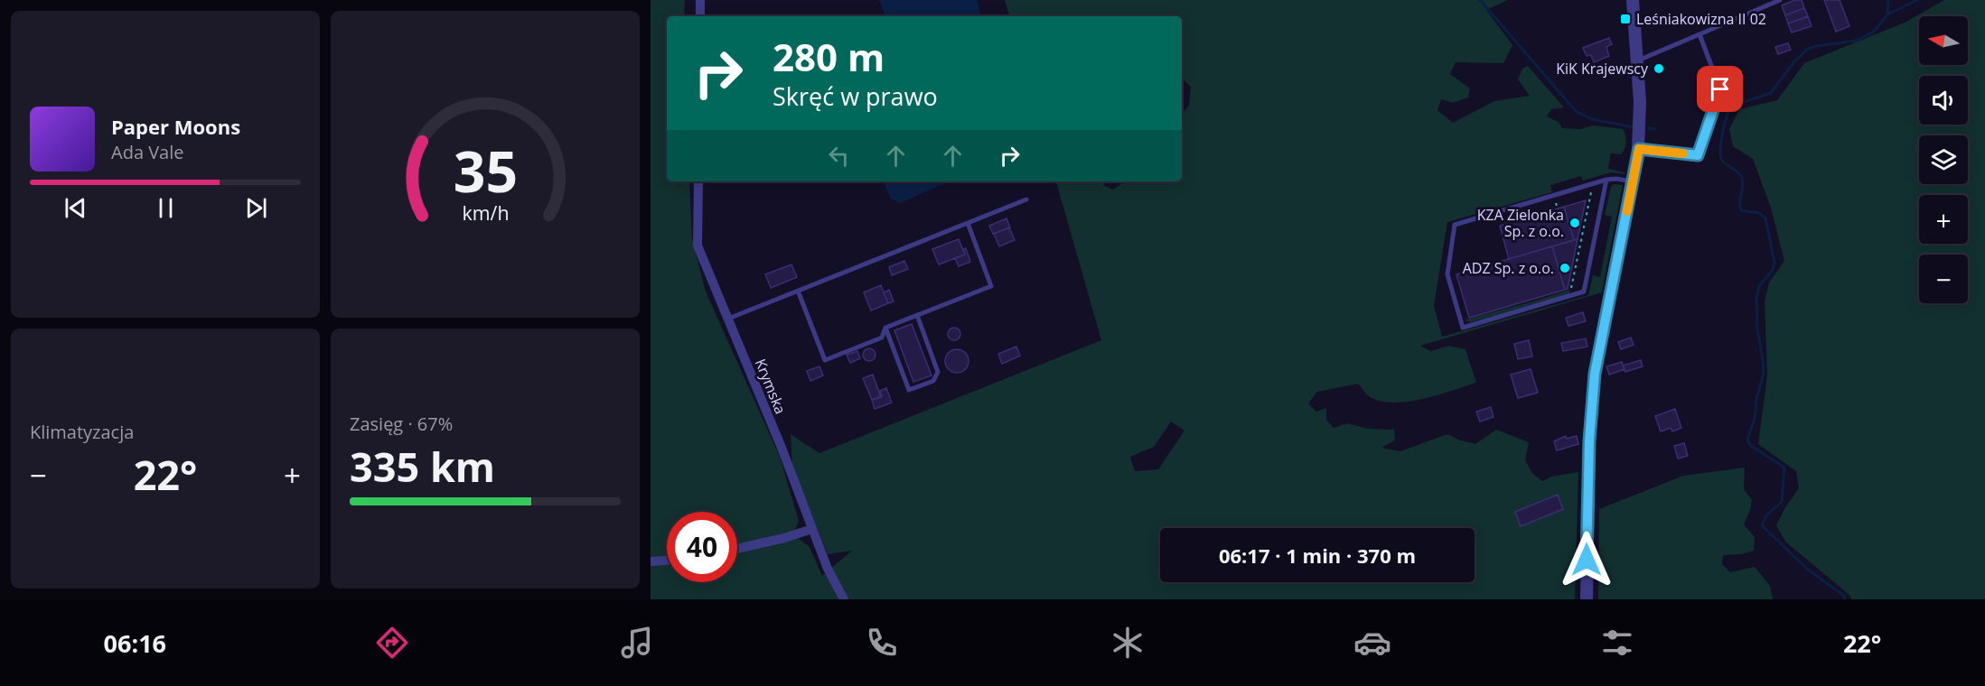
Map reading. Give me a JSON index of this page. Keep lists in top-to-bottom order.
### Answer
{
  "streets": {
    "street": ["Krymska"]
  },
  "places": {
    "transit": ["Leśniakowizna II 02"],
    "other": ["KiK Krajewscy", "KZA Zielonka Sp. z o.o.", "ADZ Sp. z o.o."]
  },
  "north": "left",
  "page": {
    "map_buttons": ["+", "−"],
    "turn": ["280 m", "Skręć w prawo"],
    "song": ["Paper Moons", "Ada Vale"],
    "tile": [
      "Klimatyzacja",
      ["Zasięg · 67%", "335 km"]
    ],
    "heat": ["−", "22°", "+"],
    "limit": "40",
    "trip": "06:17 · 1 min · 370 m",
    "tabs": ["06:16", "22°"],
    "gauge": ["35", "km/h"]
  }
}
